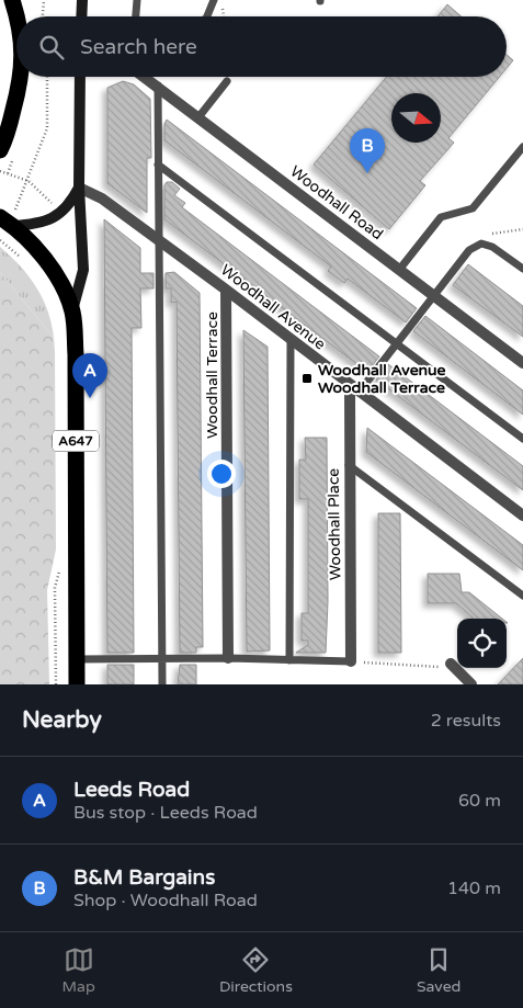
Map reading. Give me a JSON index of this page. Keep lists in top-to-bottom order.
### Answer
{
  "streets": {
    "highway": ["A647"],
    "street": [
      "Woodhall Road",
      "Woodhall Avenue",
      "Woodhall Terrace",
      "Woodhall Place"
    ]
  },
  "crossings": [
    ["Woodhall Avenue", "Woodhall Terrace"],
    ["Woodhall Avenue", "Woodhall Place"]
  ],
  "places": {
    "transit": ["Woodhall Avenue Woodhall Terrace"]
  },
  "north": "right",
  "page": {
    "search": "Search here",
    "pins": ["B", "A"],
    "heading": ["Nearby", "2 results"],
    "list": [
      {
        "mark": "A",
        "name": "Leeds Road",
        "note": "Bus stop · Leeds Road",
        "value": "60 m"
      },
      {
        "mark": "B",
        "name": "B&M Bargains",
        "note": "Shop · Woodhall Road",
        "value": "140 m"
      }
    ],
    "nav": ["Map", "Directions", "Saved"]
  }
}
